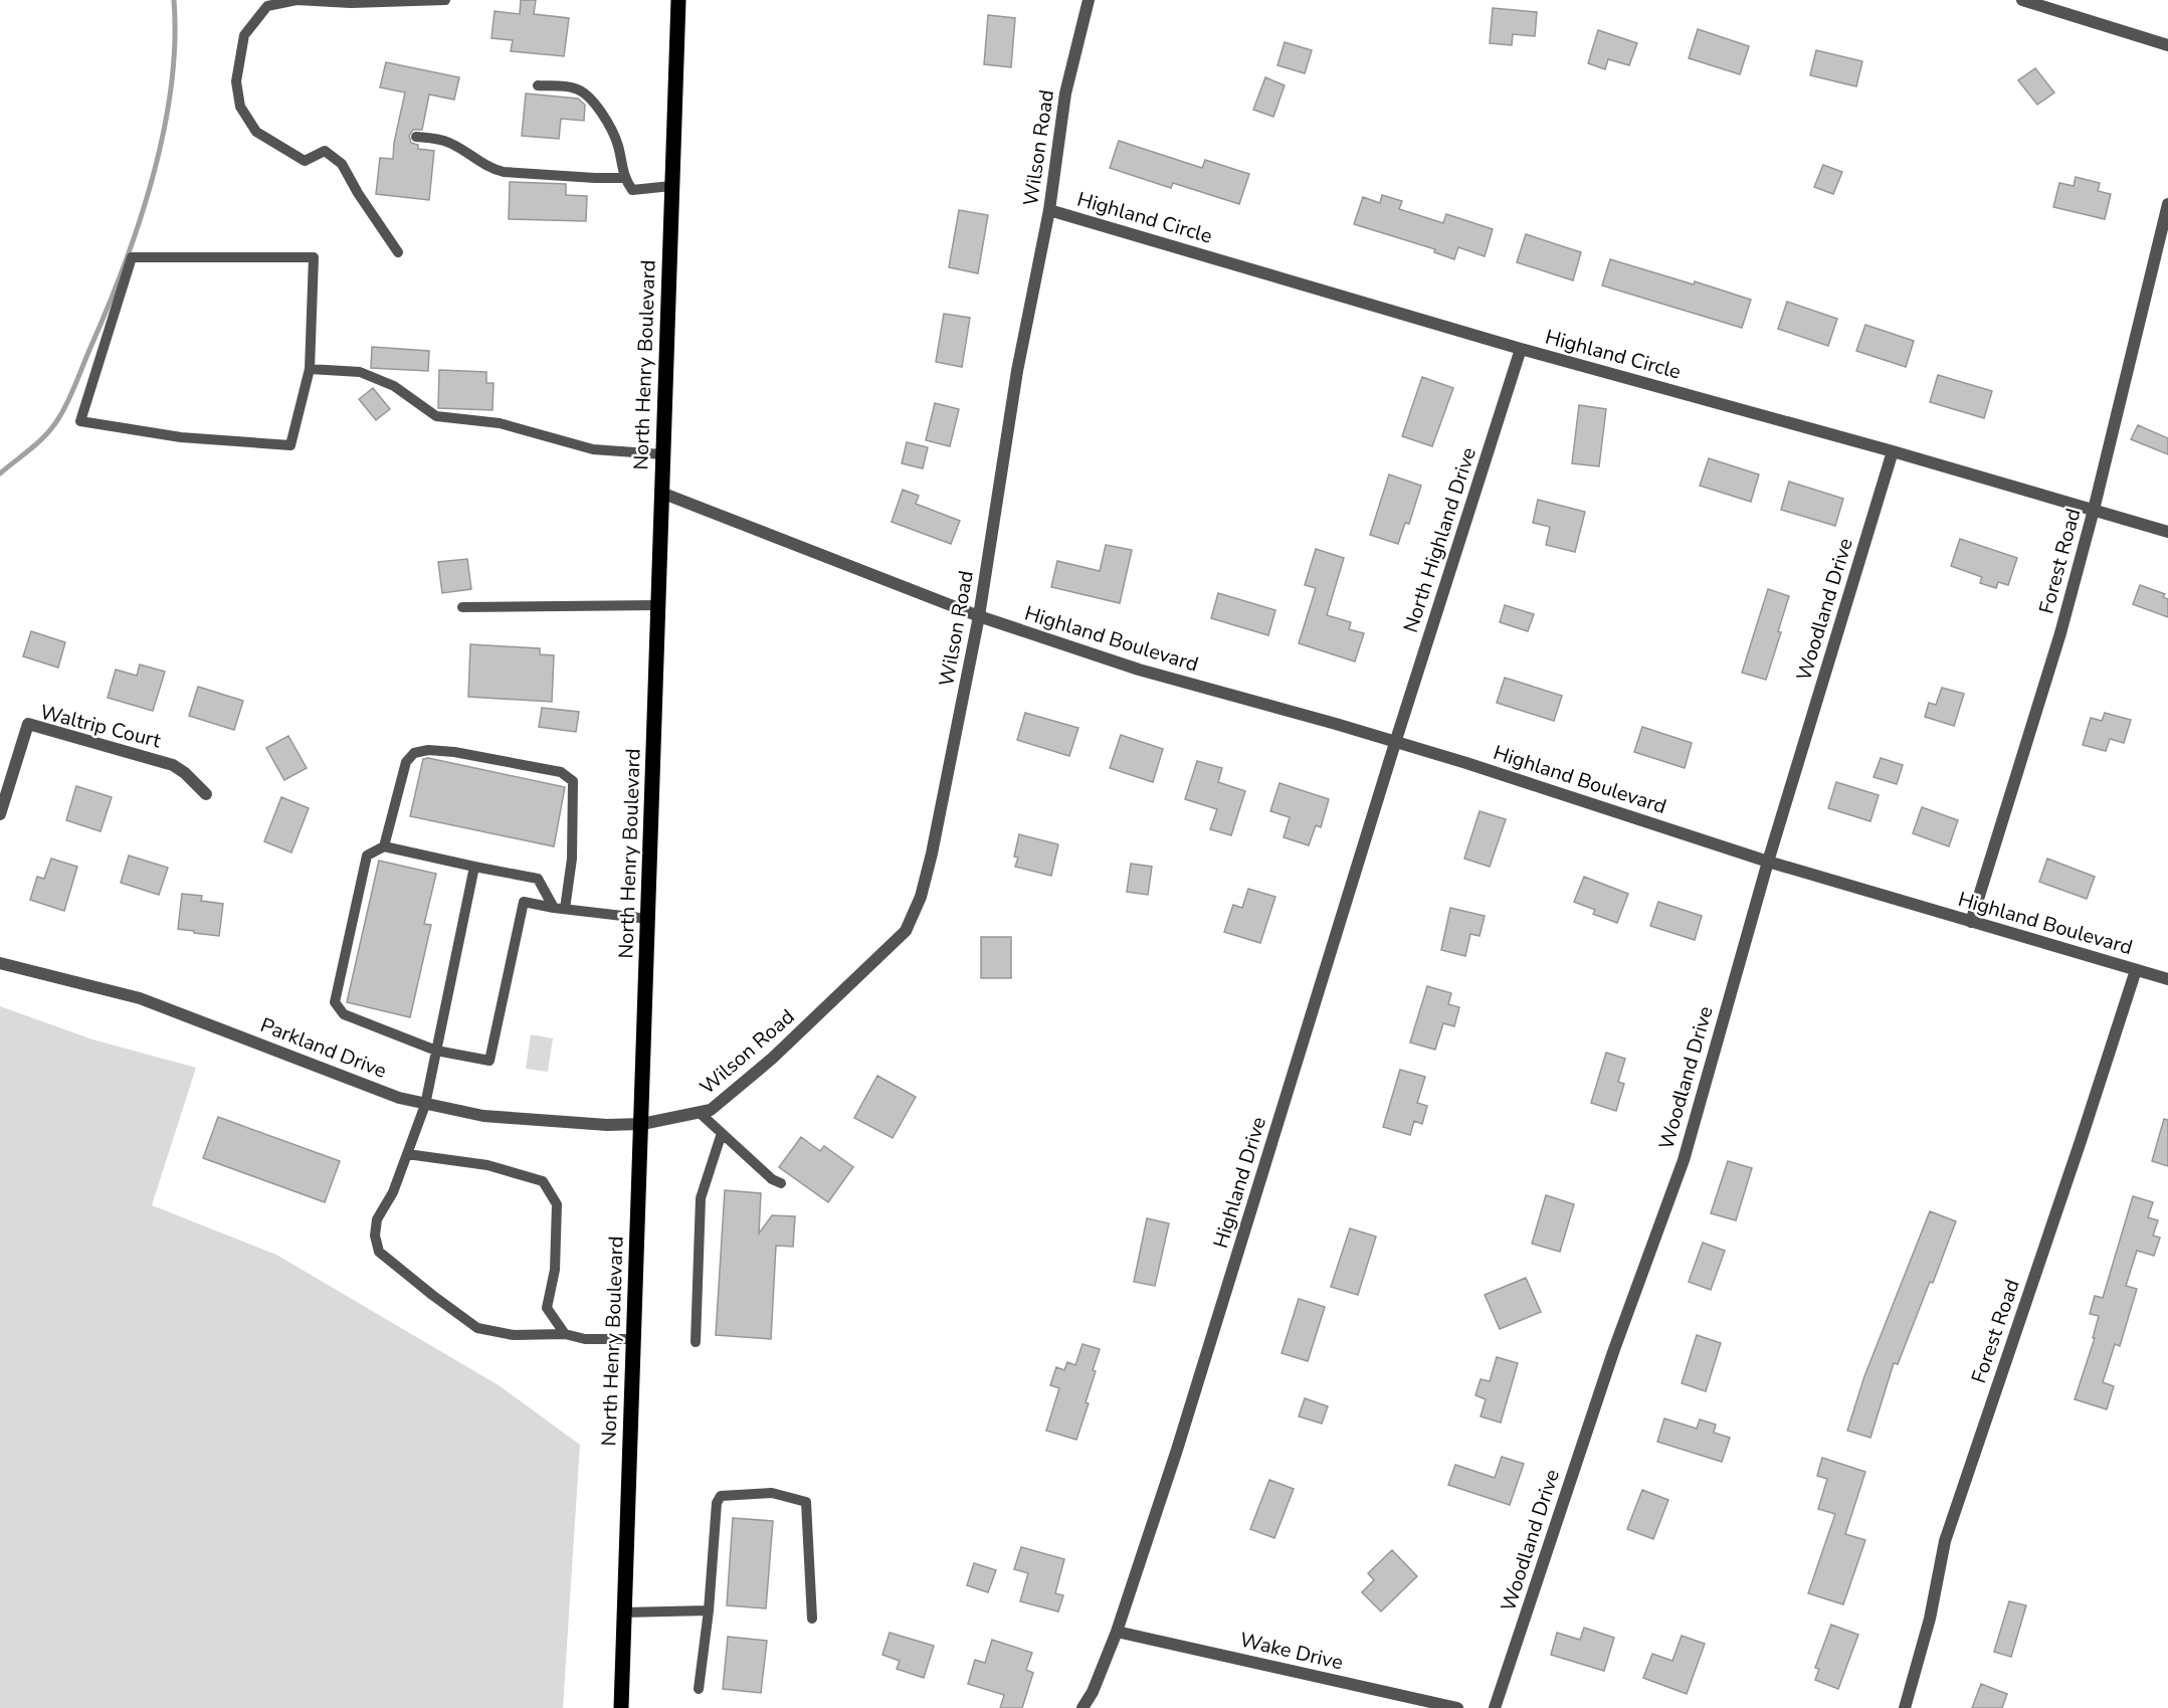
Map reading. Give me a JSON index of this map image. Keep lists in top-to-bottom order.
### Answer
{
  "streets": {
    "main road": ["North Henry Boulevard"],
    "street": [
      "Wilson Road",
      "Highland Circle",
      "North Highland Drive",
      "Forest Road",
      "Woodland Drive",
      "Highland Boulevard",
      "Waltrip Court",
      "Parkland Drive",
      "Highland Drive",
      "Wake Drive"
    ]
  },
  "crossings": [
    ["Wilson Road", "Highland Circle"],
    ["Wilson Road", "North Henry Boulevard"],
    ["Wilson Road", "Highland Boulevard"],
    ["Wilson Road", "Parkland Drive"],
    ["Highland Circle", "North Highland Drive"],
    ["Highland Circle", "Forest Road"],
    ["Highland Circle", "Woodland Drive"],
    ["North Henry Boulevard", "Highland Boulevard"],
    ["North Henry Boulevard", "Parkland Drive"],
    ["North Highland Drive", "Highland Boulevard"],
    ["North Highland Drive", "Highland Drive"],
    ["Forest Road", "Highland Boulevard"],
    ["Woodland Drive", "Highland Boulevard"],
    ["Highland Boulevard", "Highland Drive"],
    ["Highland Drive", "Wake Drive"]
  ]
}
